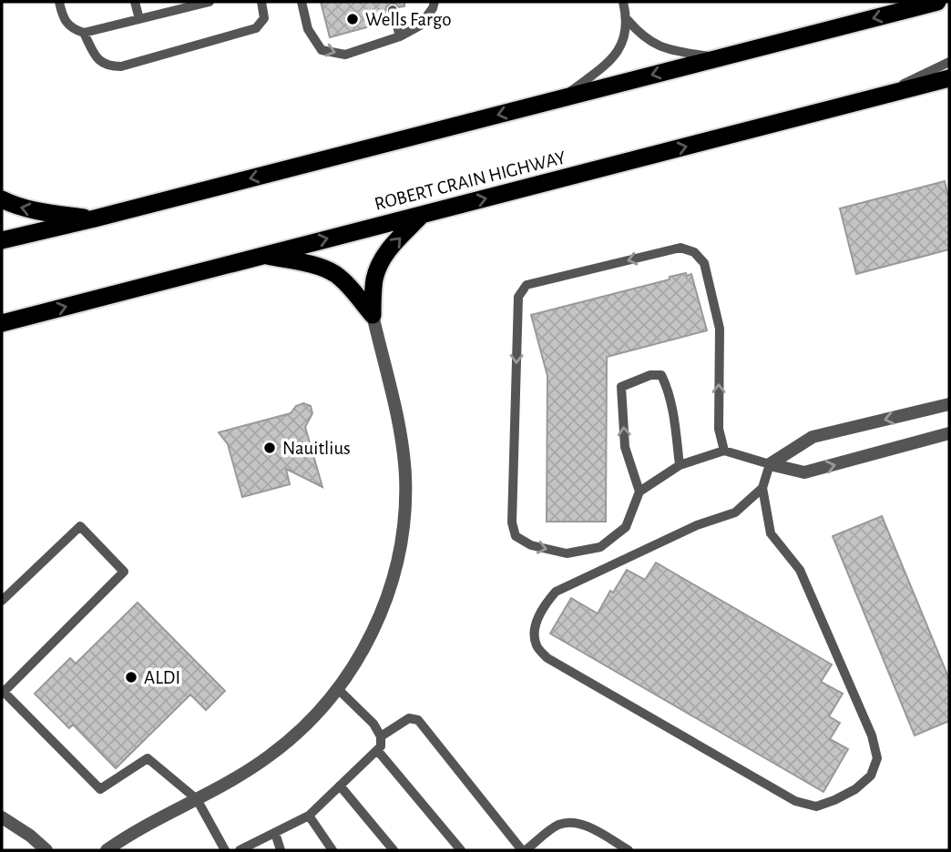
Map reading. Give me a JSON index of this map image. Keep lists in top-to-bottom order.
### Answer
{
  "streets": {
    "highway": ["ROBERT CRAIN HIGHWAY"]
  },
  "places": ["Wells Fargo", "Nauitlius", "ALDI"]
}
